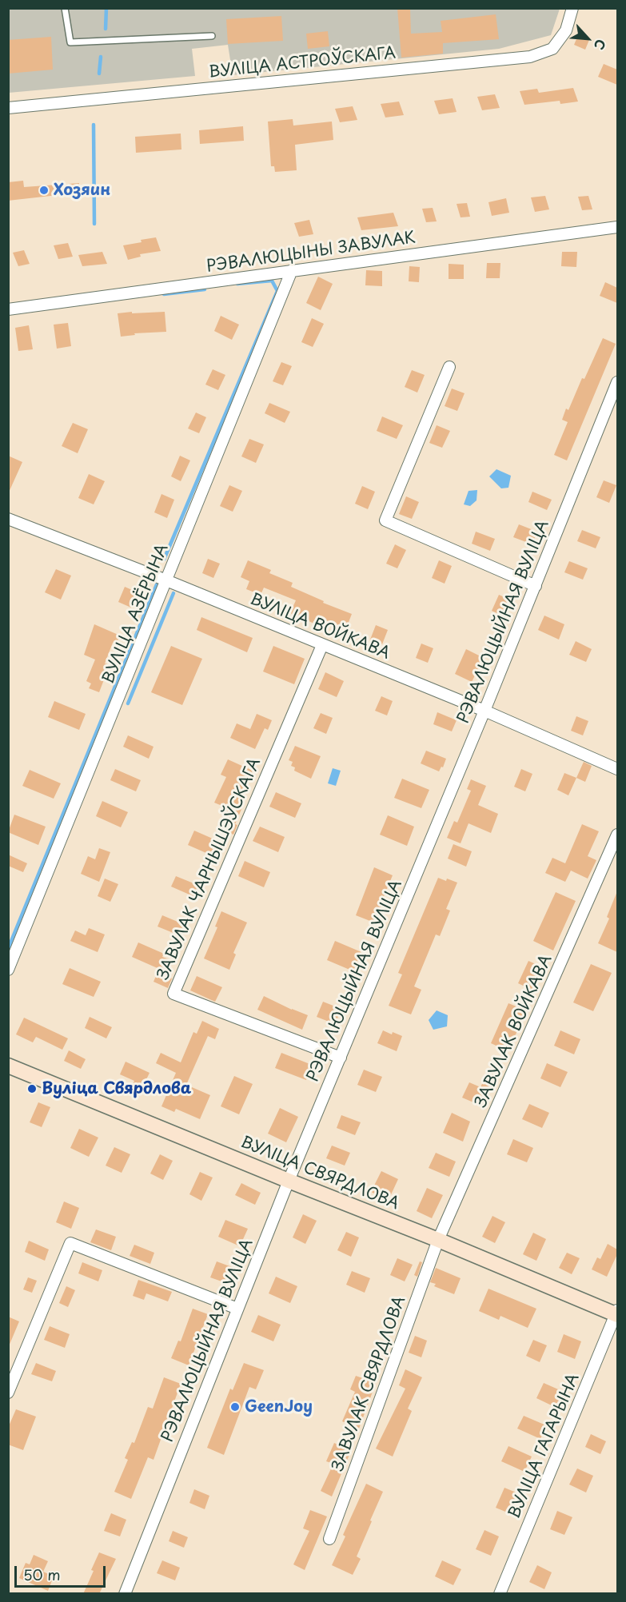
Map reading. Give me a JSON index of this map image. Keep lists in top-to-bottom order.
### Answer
{
  "streets": {
    "main road": ["ВУЛІЦА СВЯРДЛОВА"],
    "street": [
      "ВУЛІЦА АСТРОЎСКАГА",
      "РЭВАЛЮЦЫНЫ ЗАВУЛАК",
      "ВУЛІЦА АЗЁРЫНА",
      "РЭВАЛЮЦЫЙНАЯ ВУЛІЦА",
      "ВУЛІЦА ВОЙКАВА",
      "ЗАВУЛАК ЧАРНЫШЭЎСКАГА",
      "ЗАВУЛАК ВОЙКАВА",
      "ЗАВУЛАК СВЯРДЛОВА",
      "ВУЛІЦА ГАГАРЫНА"
    ]
  },
  "crossings": [
    ["РЭВАЛЮЦЫНЫ ЗАВУЛАК", "ВУЛІЦА АЗЁРЫНА"],
    ["ВУЛІЦА АЗЁРЫНА", "ВУЛІЦА ВОЙКАВА"],
    ["РЭВАЛЮЦЫЙНАЯ ВУЛІЦА", "ВУЛІЦА ВОЙКАВА"],
    ["РЭВАЛЮЦЫЙНАЯ ВУЛІЦА", "ЗАВУЛАК ЧАРНЫШЭЎСКАГА"],
    ["РЭВАЛЮЦЫЙНАЯ ВУЛІЦА", "ВУЛІЦА СВЯРДЛОВА"],
    ["ВУЛІЦА ВОЙКАВА", "ЗАВУЛАК ЧАРНЫШЭЎСКАГА"],
    ["ЗАВУЛАК ВОЙКАВА", "ВУЛІЦА СВЯРДЛОВА"],
    ["ЗАВУЛАК ВОЙКАВА", "ЗАВУЛАК СВЯРДЛОВА"],
    ["ВУЛІЦА СВЯРДЛОВА", "ЗАВУЛАК СВЯРДЛОВА"],
    ["ВУЛІЦА СВЯРДЛОВА", "ВУЛІЦА ГАГАРЫНА"]
  ],
  "places": ["Хозяин", "Вуліца Свярдлова", "GeenJoy"],
  "scale_bar": "50 m",
  "north": "bottom right"
}
